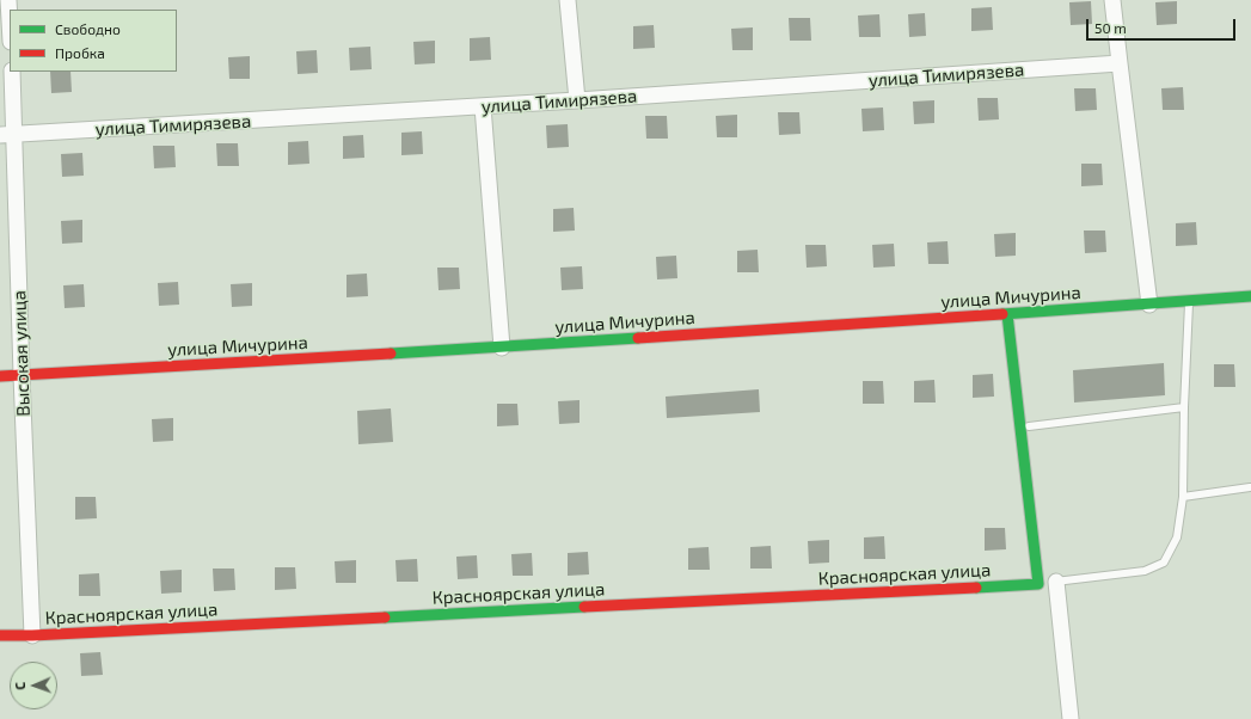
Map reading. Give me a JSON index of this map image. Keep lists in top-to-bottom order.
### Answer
{
  "streets": {
    "street": [
      "улица Тимирязева",
      "улица Мичурина",
      "Высокая улица",
      "Красноярская улица"
    ]
  },
  "crossings": [
    ["улица Тимирязева", "Высокая улица"],
    ["улица Мичурина", "Высокая улица"],
    ["Высокая улица", "Красноярская улица"]
  ],
  "legend": ["Свободно", "Пробка"],
  "scale_bar": "50 m",
  "north": "left"
}
